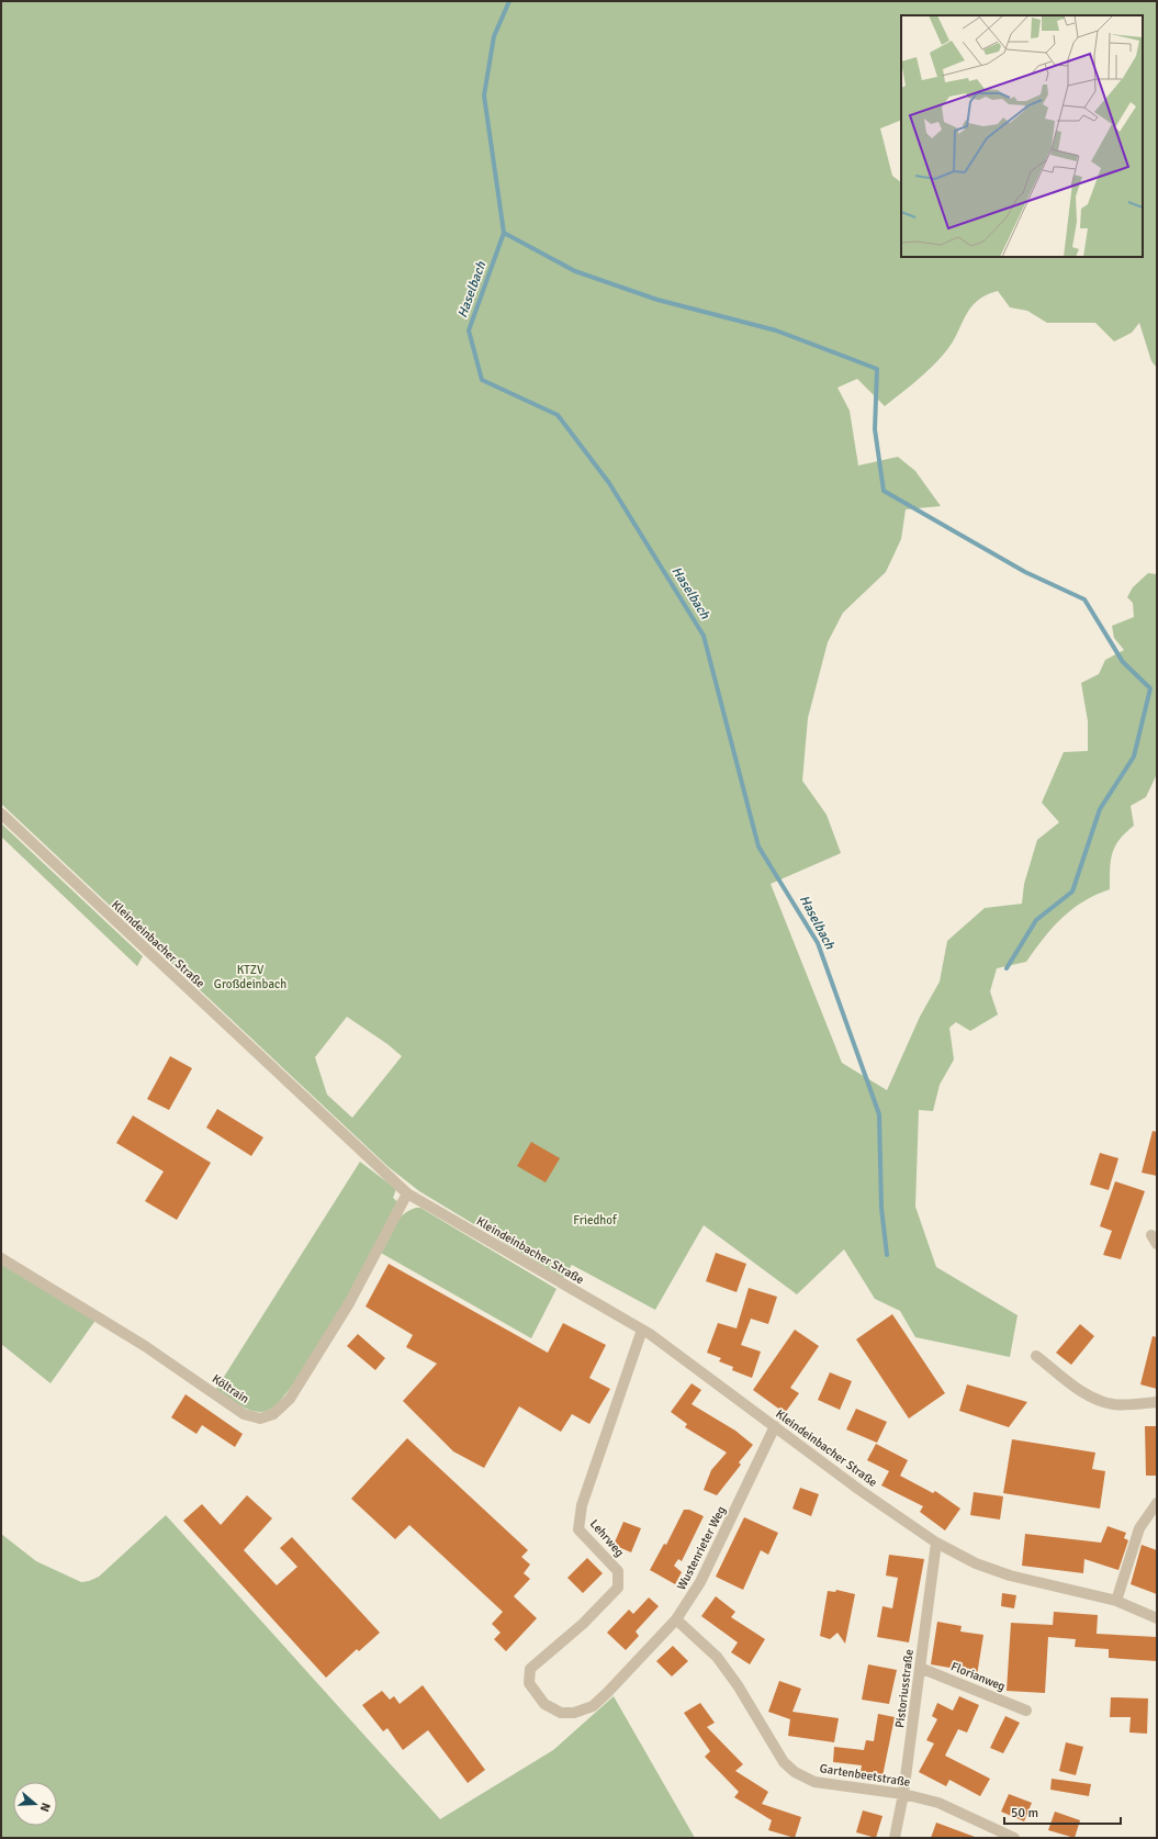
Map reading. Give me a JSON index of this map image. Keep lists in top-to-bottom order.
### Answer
{
  "streets": {
    "street": [
      "Kleindeinbacher Straße",
      "Költrain",
      "Lehrweg",
      "Wustenrieter Weg",
      "Florianweg",
      "Pistoriusstraße",
      "Gartenbeetstraße"
    ]
  },
  "crossings": [
    ["Kleindeinbacher Straße", "Költrain"],
    ["Kleindeinbacher Straße", "Lehrweg"],
    ["Kleindeinbacher Straße", "Wustenrieter Weg"],
    ["Kleindeinbacher Straße", "Pistoriusstraße"],
    ["Lehrweg", "Wustenrieter Weg"],
    ["Wustenrieter Weg", "Gartenbeetstraße"],
    ["Florianweg", "Pistoriusstraße"],
    ["Pistoriusstraße", "Gartenbeetstraße"]
  ],
  "water": ["Haselbach"],
  "parks": ["KTZV Großdeinbach", "Friedhof"],
  "scale_bar": "50 m",
  "north": "right"
}
